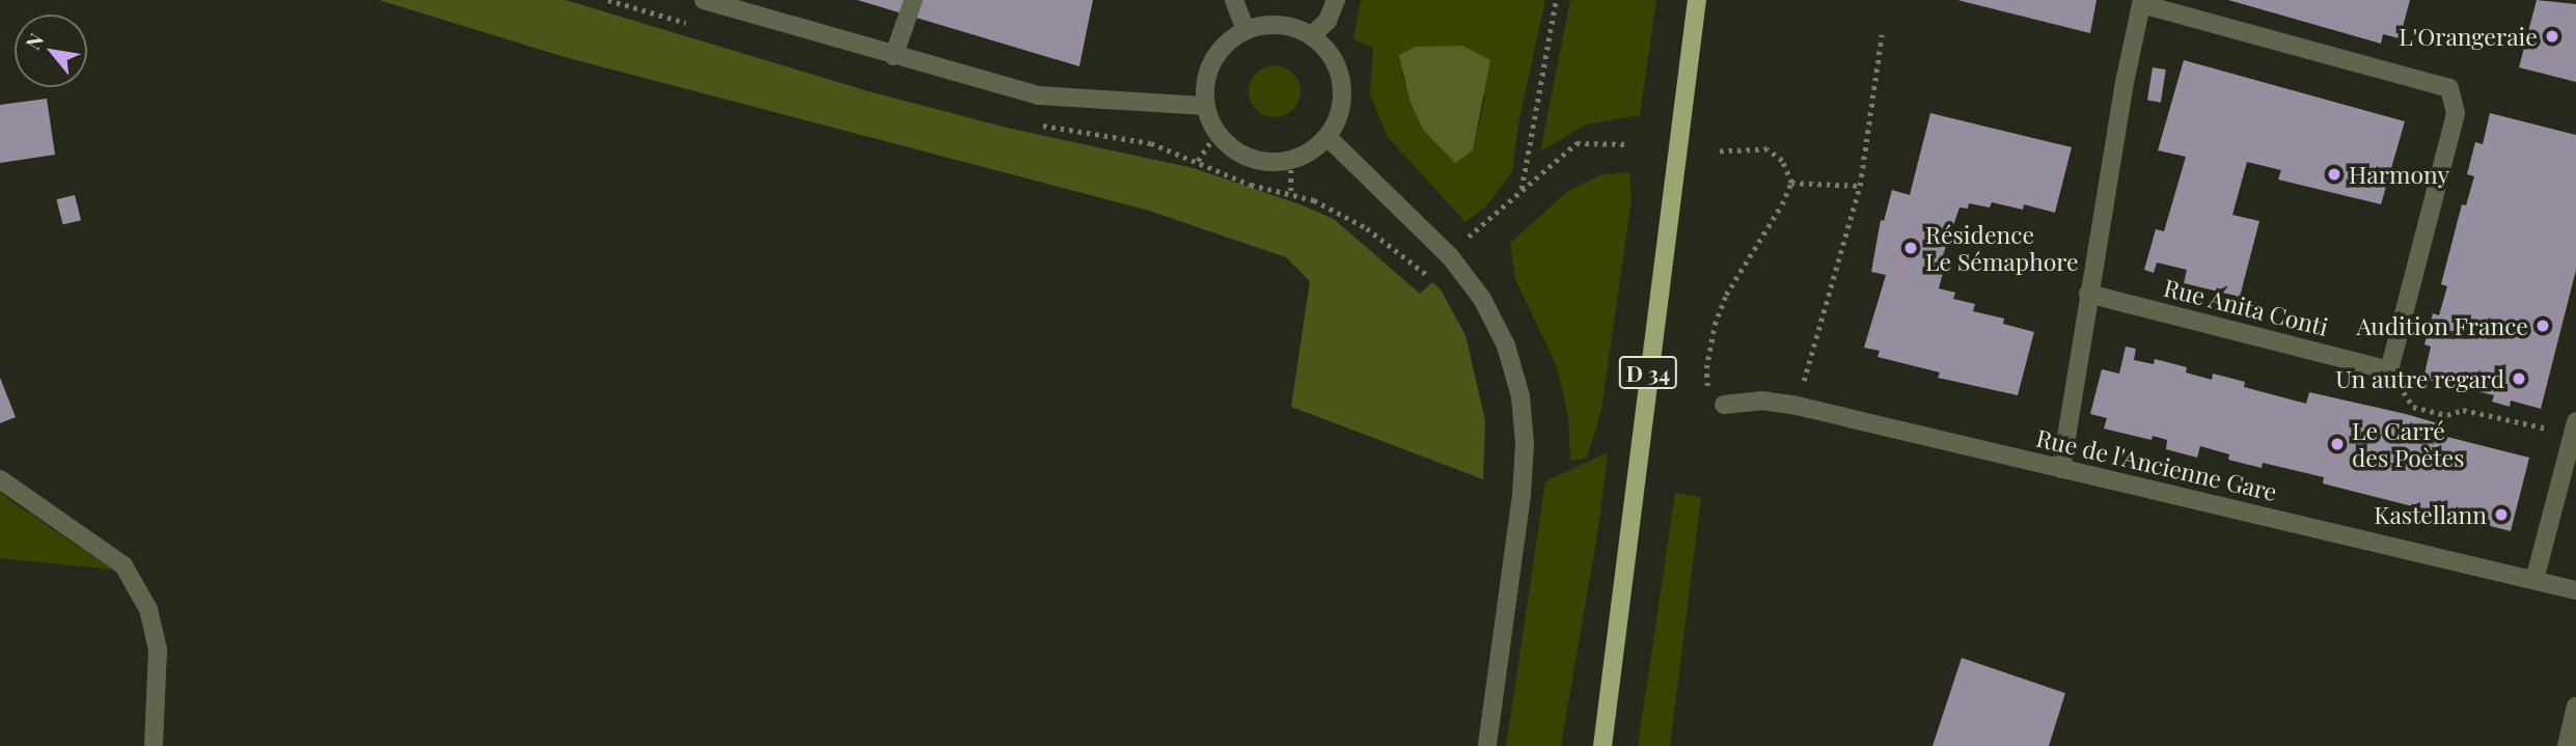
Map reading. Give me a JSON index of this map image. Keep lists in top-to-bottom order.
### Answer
{
  "streets": {
    "main road": ["D 34"],
    "street": ["Rue Anita Conti", "Rue de l'Ancienne Gare"]
  },
  "places": [
    "L'Orangeraie",
    "Harmony",
    "Résidence Le Sémaphore",
    "Audition France",
    "Un autre regard",
    "Le Carré des Poètes",
    "Kastellann"
  ],
  "north": "top left"
}
